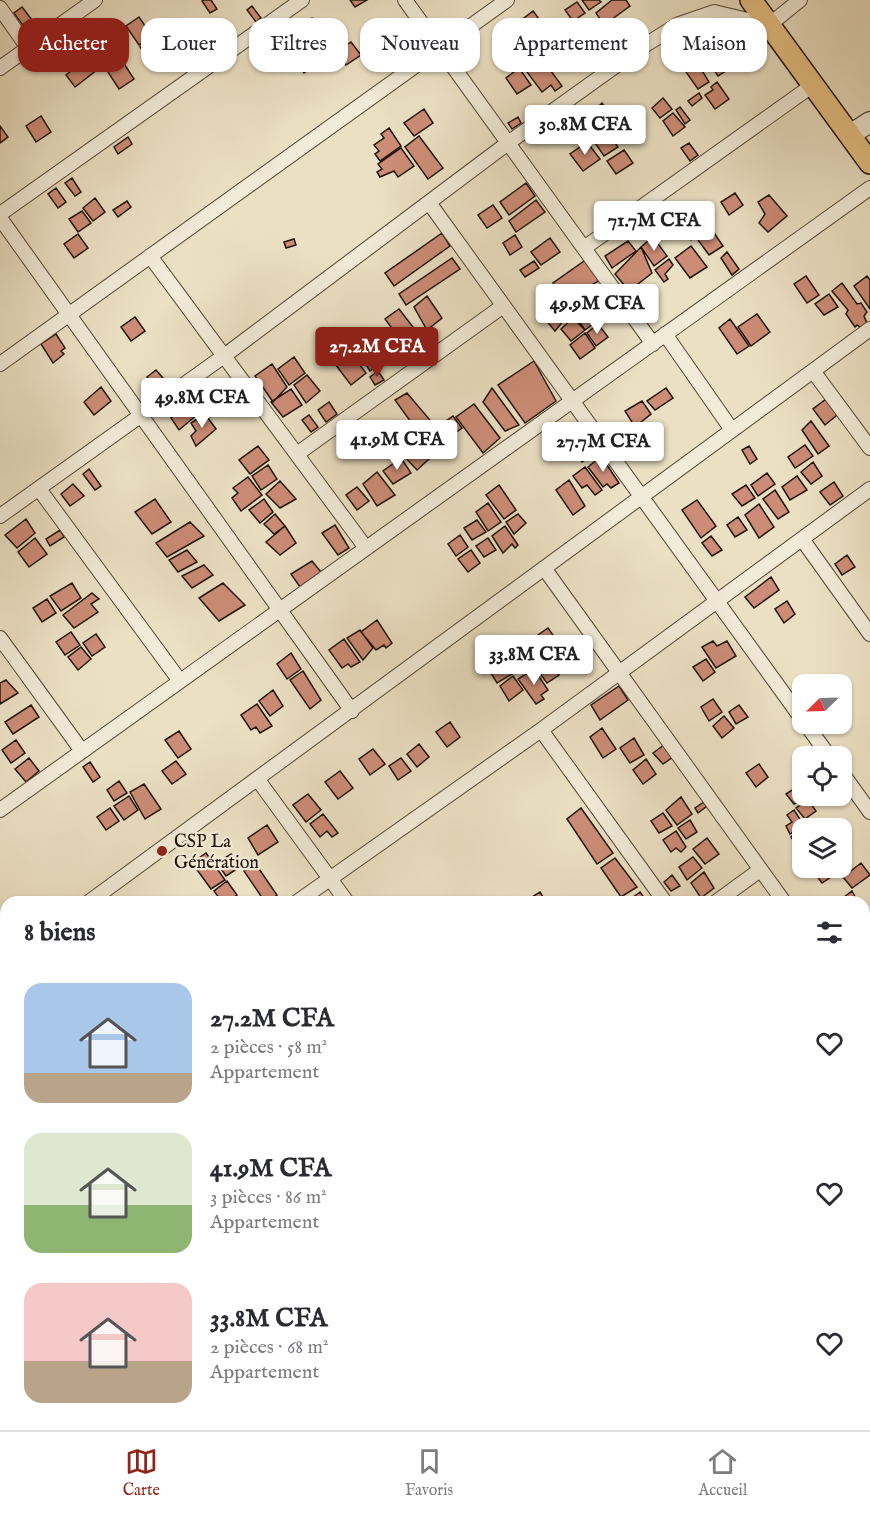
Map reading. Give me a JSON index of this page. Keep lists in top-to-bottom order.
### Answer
{
  "places": ["CSP La Génération"],
  "north": "bottom left",
  "page": {
    "chip": [
      "Acheter",
      "Louer",
      "Filtres",
      "Nouveau",
      "Appartement",
      "Maison"
    ],
    "price": [
      "30.8M CFA",
      "71.7M CFA",
      "49.9M CFA",
      "27.2M CFA",
      "49.8M CFA",
      "41.9M CFA",
      "27.7M CFA",
      "33.8M CFA"
    ],
    "heading": "8 biens",
    "list": [
      {
        "name": "27.2M CFA",
        "note": "2 pièces · 58 m² · Appartement"
      },
      {
        "name": "41.9M CFA",
        "note": "3 pièces · 86 m² · Appartement"
      },
      {
        "name": "33.8M CFA",
        "note": "2 pièces · 68 m² · Appartement"
      }
    ],
    "tabs": ["Carte", "Favoris", "Accueil"]
  }
}
